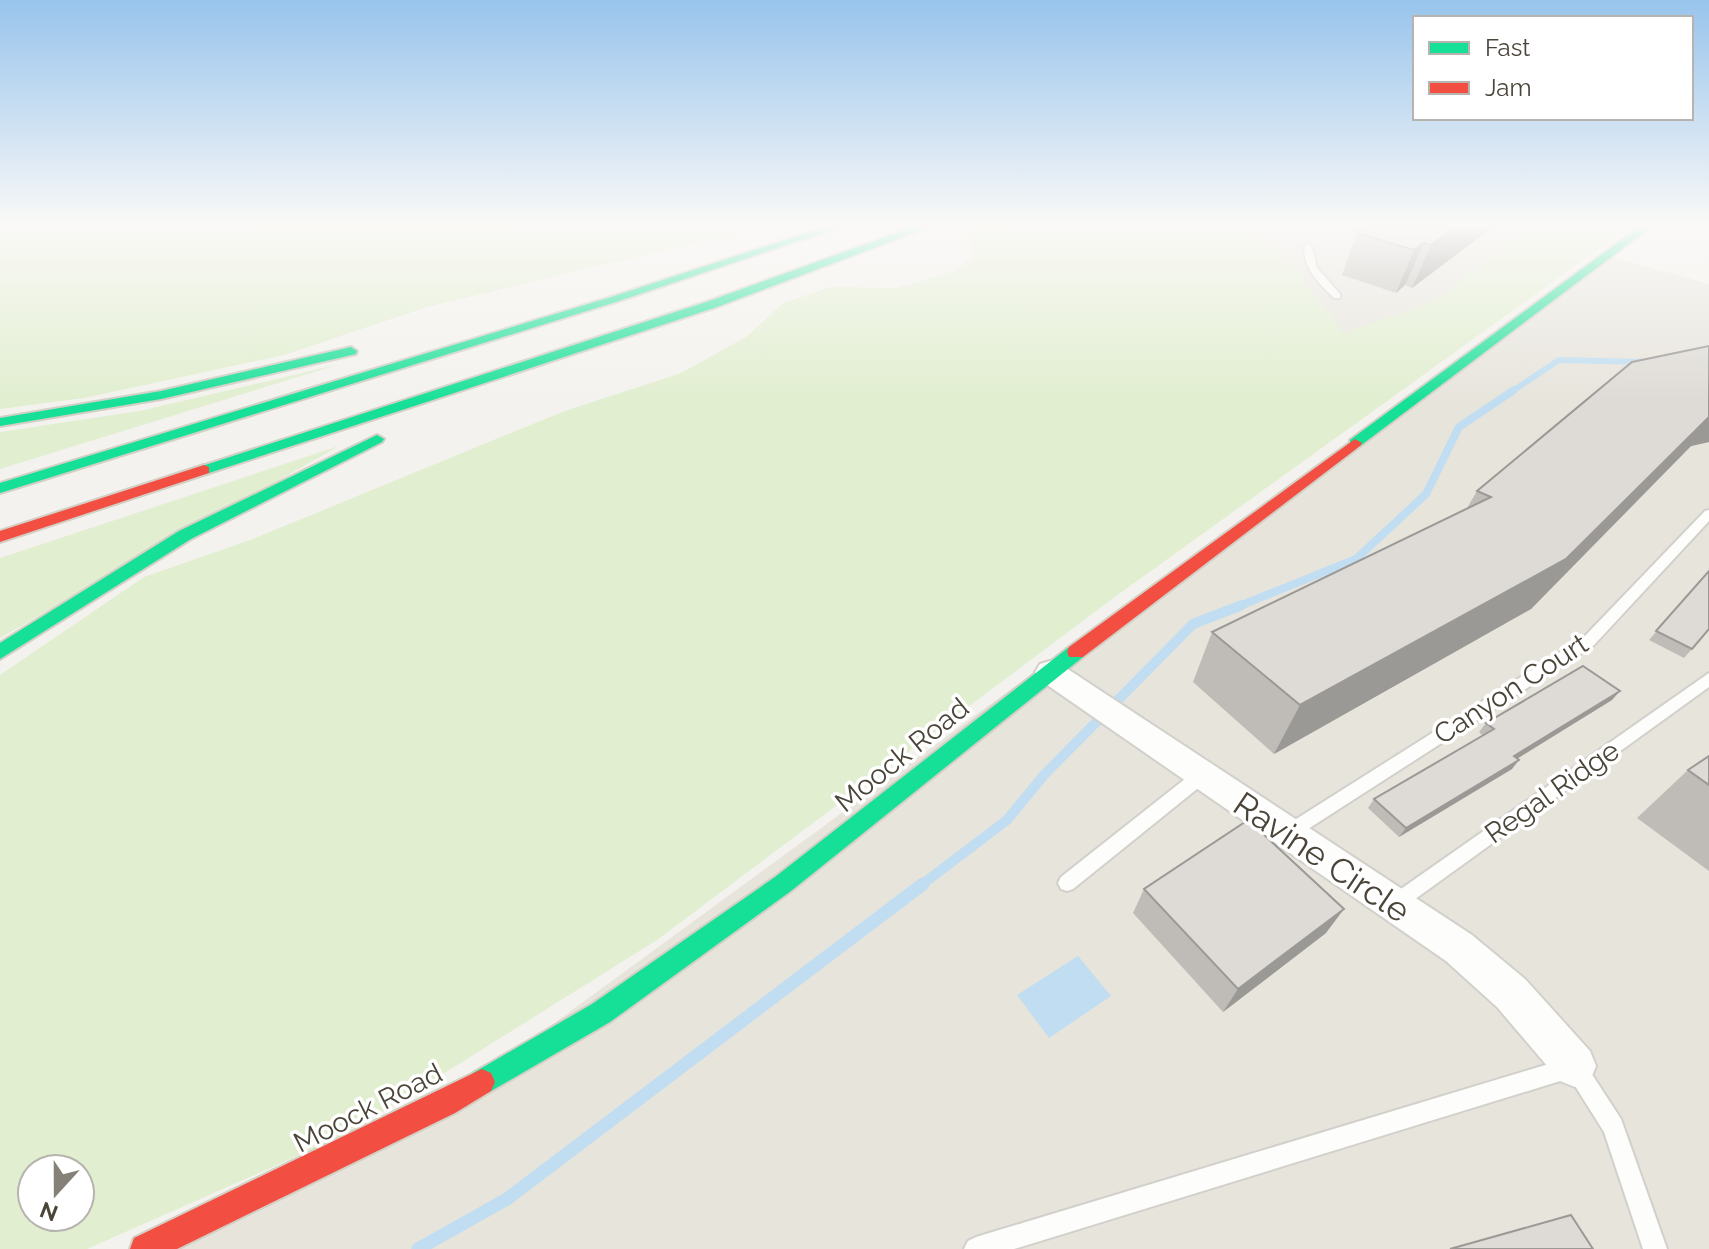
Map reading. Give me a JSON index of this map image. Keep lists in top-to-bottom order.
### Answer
{
  "streets": {
    "main road": ["Moock Road"],
    "street": ["Ravine Circle"],
    "lane": ["Canyon Court", "Regal Ridge"]
  },
  "crossings": [
    ["Canyon Court", "Ravine Circle"],
    ["Moock Road", "Ravine Circle"],
    ["Regal Ridge", "Ravine Circle"]
  ],
  "legend": ["Fast", "Jam"],
  "north": "bottom"
}
